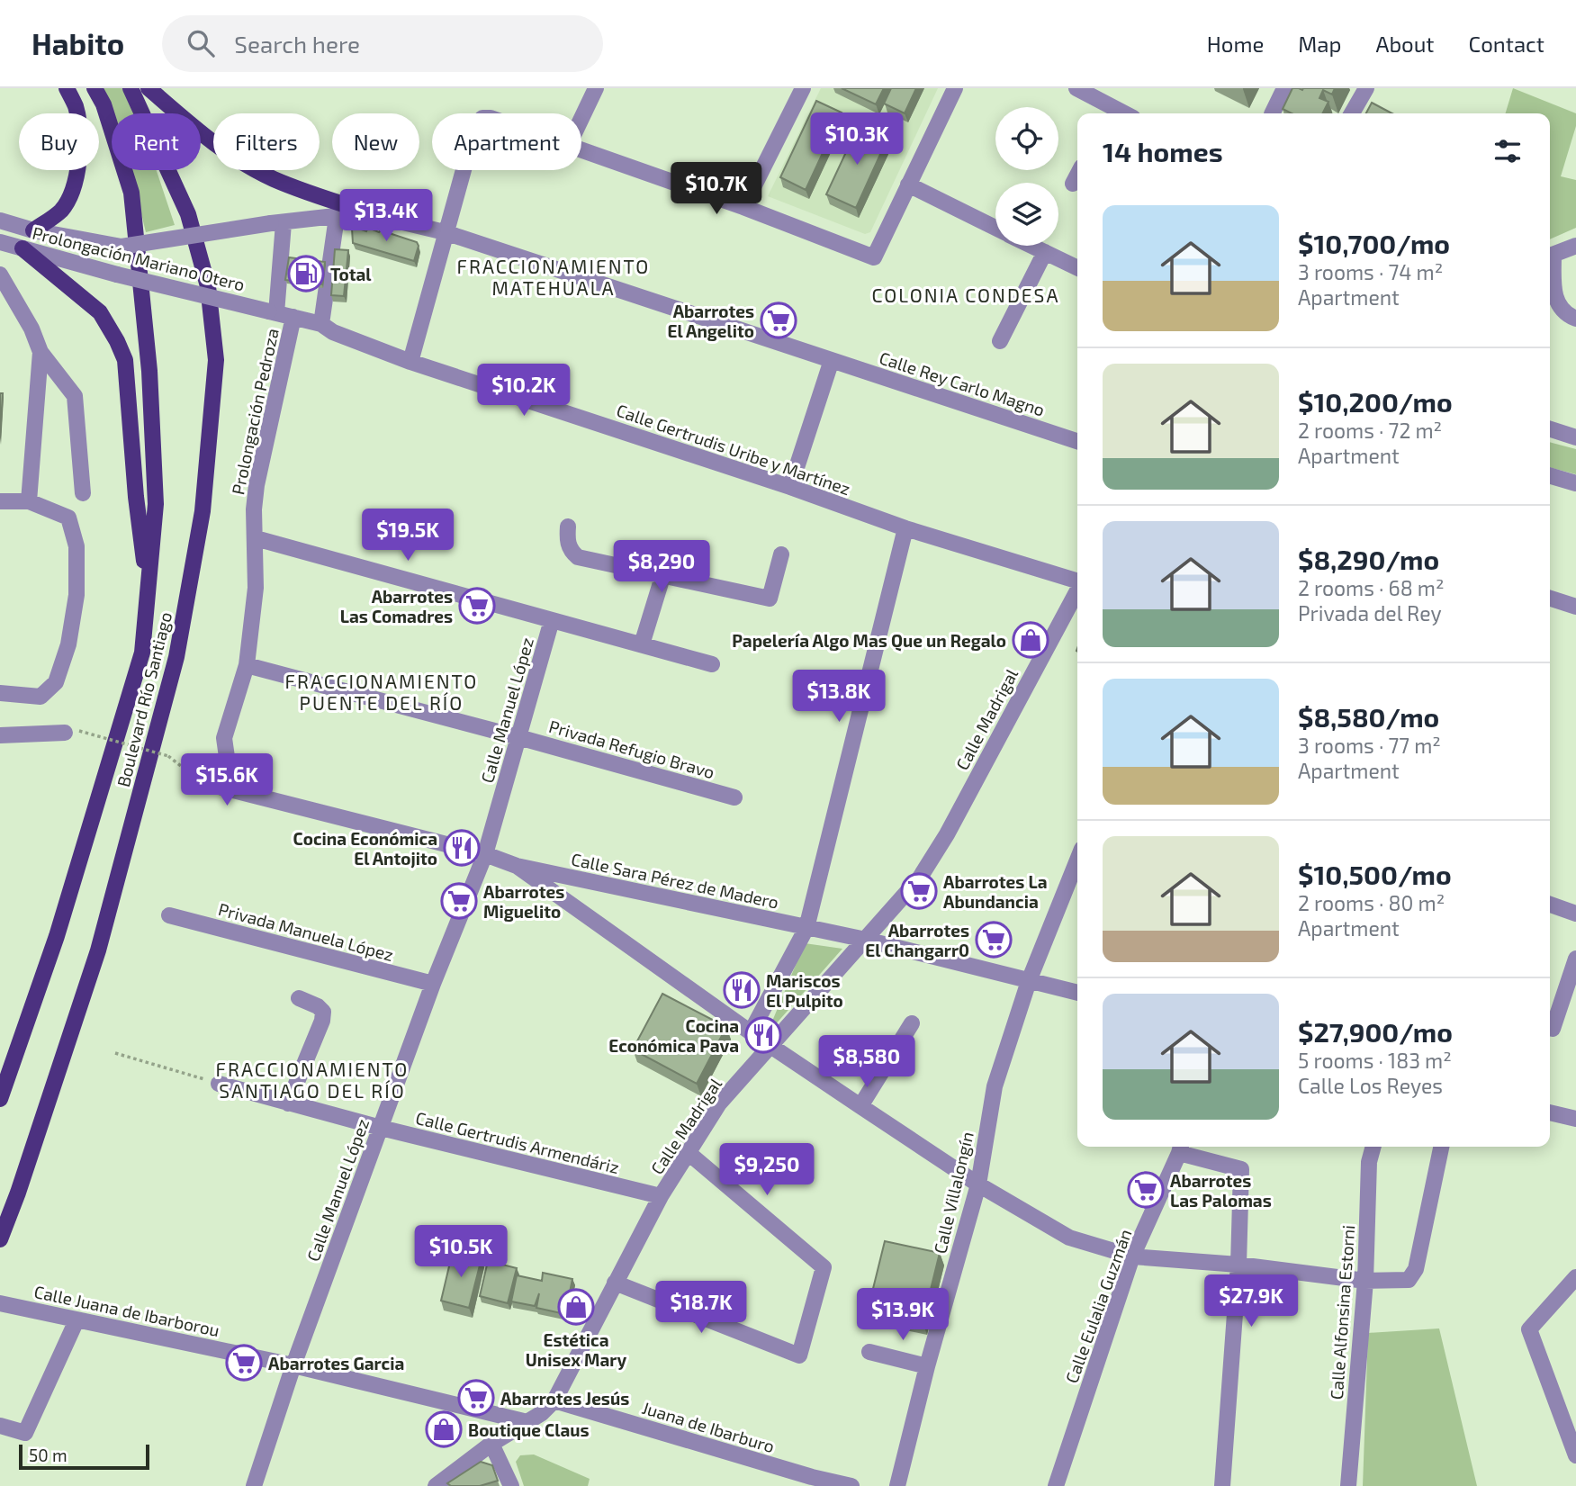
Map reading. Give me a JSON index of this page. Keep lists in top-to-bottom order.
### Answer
{
  "streets": {
    "main road": ["Boulevard Río Santiago"],
    "street": [
      "Prolongación Mariano Otero",
      "Calle Rey Carlo Magno",
      "Prolongación Pedroza",
      "Calle Gertrudis Uribe y Martínez",
      "Calle Manuel López",
      "Calle Madrigal",
      "Privada Refugio Bravo",
      "Calle Sara Pérez de Madero",
      "Privada Manuela López",
      "Calle Gertrudis Armendáriz",
      "Calle Villalongín",
      "Calle Eulalia Guzmán",
      "Calle Juana de Ibarborou",
      "Calle Alfonsina Estorni",
      "Juana de Ibarburo"
    ]
  },
  "crossings": [
    ["Prolongación Mariano Otero", "Calle Rey Carlo Magno"],
    ["Prolongación Mariano Otero", "Calle Gertrudis Uribe y Martínez"],
    ["Prolongación Pedroza", "Calle Gertrudis Uribe y Martínez"],
    ["Prolongación Pedroza", "Privada Refugio Bravo"],
    ["Prolongación Pedroza", "Calle Sara Pérez de Madero"],
    ["Calle Manuel López", "Privada Refugio Bravo"],
    ["Calle Manuel López", "Calle Sara Pérez de Madero"],
    ["Calle Manuel López", "Privada Manuela López"],
    ["Calle Manuel López", "Calle Gertrudis Armendáriz"],
    ["Calle Manuel López", "Calle Juana de Ibarborou"],
    ["Calle Madrigal", "Calle Sara Pérez de Madero"],
    ["Calle Madrigal", "Calle Gertrudis Armendáriz"],
    ["Calle Madrigal", "Calle Juana de Ibarborou"],
    ["Calle Madrigal", "Juana de Ibarburo"],
    ["Calle Sara Pérez de Madero", "Calle Villalongín"]
  ],
  "districts": [
    "FRACCIONAMIENTO MATEHUALA",
    "COLONIA CONDESA",
    "FRACCIONAMIENTO PUENTE DEL RÍO",
    "FRACCIONAMIENTO SANTIAGO DEL RÍO"
  ],
  "places": {
    "fuel station": ["Total"],
    "supermarket": [
      "Abarrotes El Angelito",
      "Abarrotes Las Comadres",
      "Abarrotes La Abundancia",
      "Abarrotes Miguelito",
      "Abarrotes El Changarr0",
      "Abarrotes Las Palomas",
      "Abarrotes Garcia",
      "Abarrotes Jesús"
    ],
    "shop": ["Papelería Algo Mas Que un Regalo", "Estética Unisex Mary", "Boutique Claus"],
    "restaurant": ["Cocina Económica El Antojito", "Mariscos El Pulpito", "Cocina Económica Pava"]
  },
  "scale_bar": "50 m",
  "page": {
    "header": "Habito",
    "search": "Search here",
    "nav": [
      "Home",
      "Map",
      "About",
      "Contact"
    ],
    "price": [
      "$10.3K",
      "$10.7K",
      "$13.4K",
      "$10.2K",
      "$19.5K",
      "$8,290",
      "$13.8K",
      "$15.6K",
      "$8,580",
      "$9,250",
      "$10.5K",
      "$27.9K",
      "$18.7K",
      "$13.9K"
    ],
    "chip": [
      "Buy",
      "Rent",
      "Filters",
      "New",
      "Apartment"
    ],
    "heading": "14 homes",
    "list": [
      {
        "name": "$10,700/mo",
        "note": "3 rooms · 74 m² · Apartment"
      },
      {
        "name": "$10,200/mo",
        "note": "2 rooms · 72 m² · Apartment"
      },
      {
        "name": "$8,290/mo",
        "note": "2 rooms · 68 m² · Privada del Rey"
      },
      {
        "name": "$8,580/mo",
        "note": "3 rooms · 77 m² · Apartment"
      },
      {
        "name": "$10,500/mo",
        "note": "2 rooms · 80 m² · Apartment"
      },
      {
        "name": "$27,900/mo",
        "note": "5 rooms · 183 m² · Calle Los Reyes"
      }
    ],
    "scale": "50 m"
  }
}
